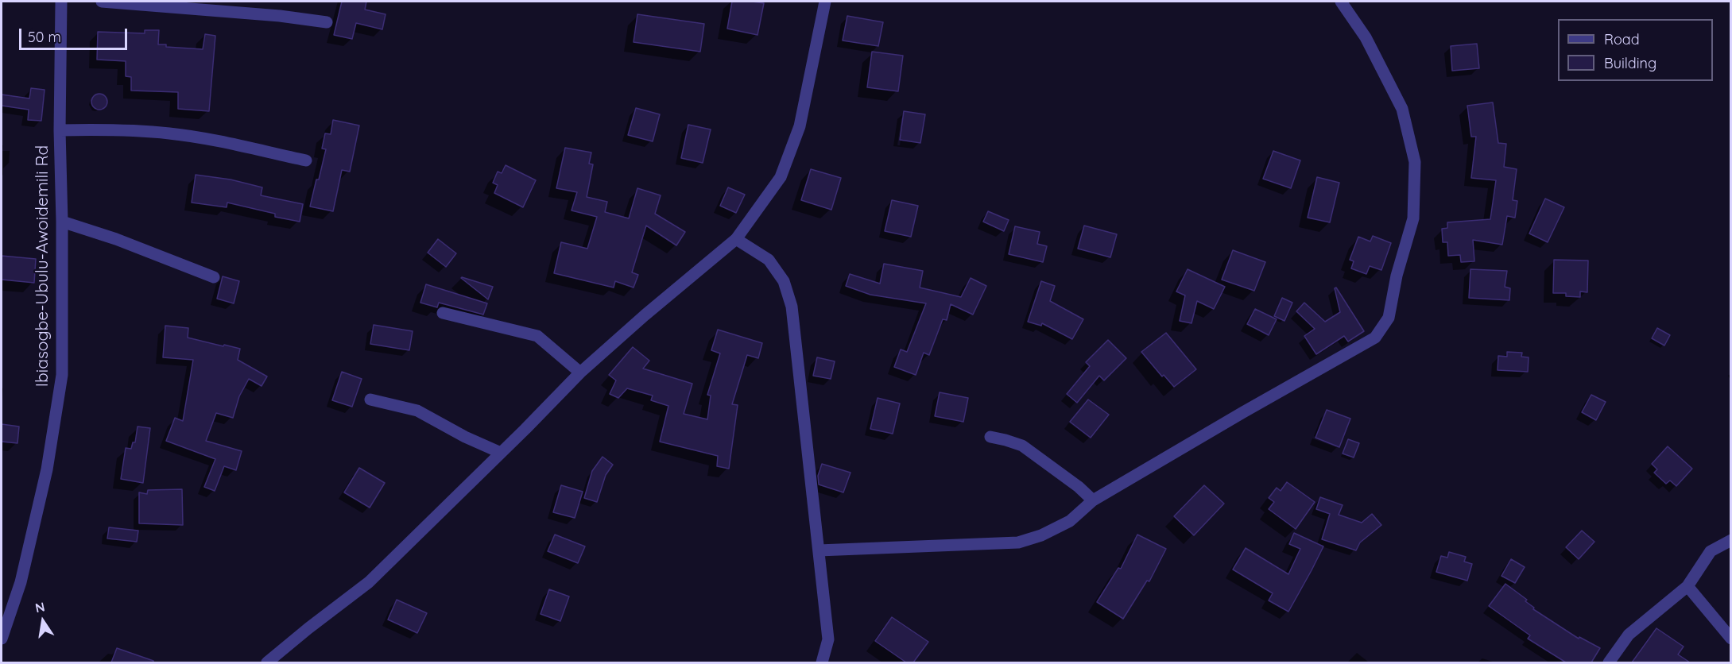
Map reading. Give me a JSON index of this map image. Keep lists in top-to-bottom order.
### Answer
{
  "streets": {
    "street": ["Ibiasogbe-Ubulu-Awoidemili Rd"]
  },
  "legend": ["Road", "Building"],
  "scale_bar": "50 m",
  "north": "top"
}
